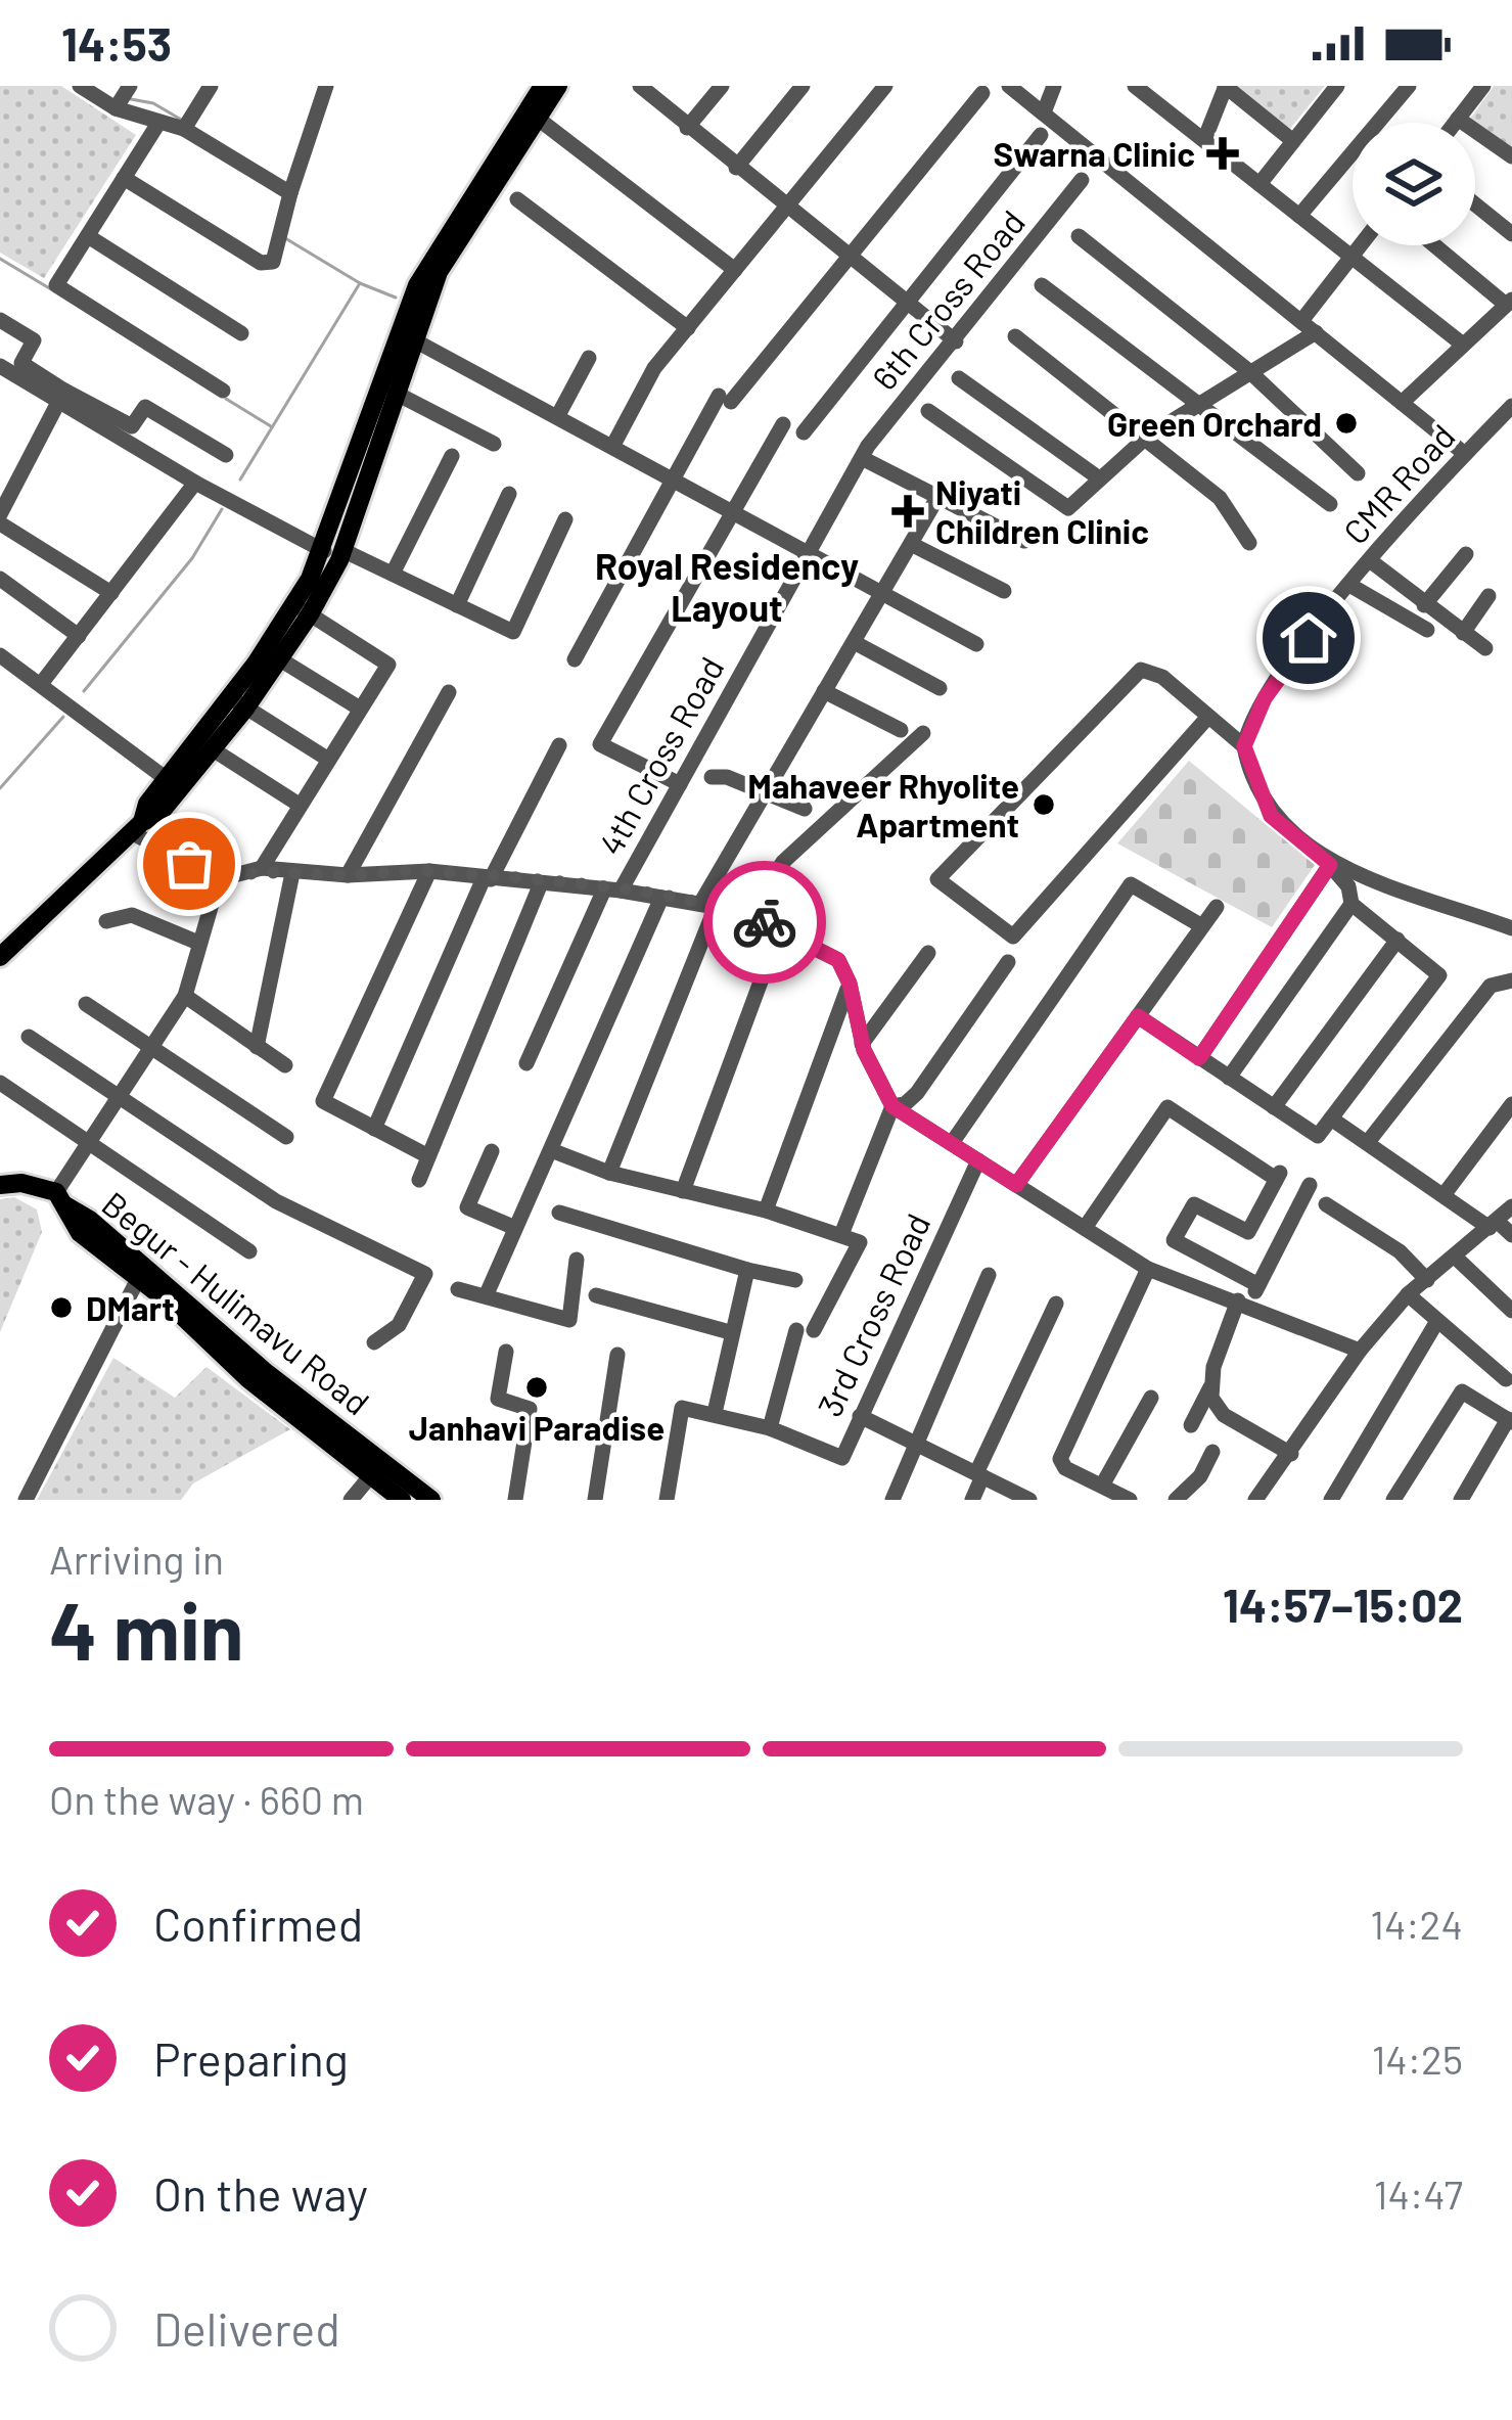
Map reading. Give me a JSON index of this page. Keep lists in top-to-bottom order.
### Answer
{
  "streets": {
    "main road": ["Begur - Hulimavu Road"],
    "street": [
      "6th Cross Road",
      "CMR Road",
      "4th Cross Road",
      "3rd Cross Road"
    ]
  },
  "crossings": [
    ["6th Cross Road", "4th Cross Road"]
  ],
  "districts": ["Royal Residency Layout"],
  "places": {
    "health": ["Swarna Clinic", "Niyati Children Clinic"],
    "other": [
      "Green Orchard",
      "Mahaveer Rhyolite Apartment",
      "DMart",
      "Janhavi Paradise"
    ]
  },
  "page": {
    "status": "14:53",
    "heading": ["4 min", "Arriving in", "14:57–15:02"],
    "bar": "On the way · 660 m",
    "list": [
      ["Confirmed", "14:24"],
      ["Preparing", "14:25"],
      ["On the way", "14:47"],
      "Delivered"
    ]
  }
}
